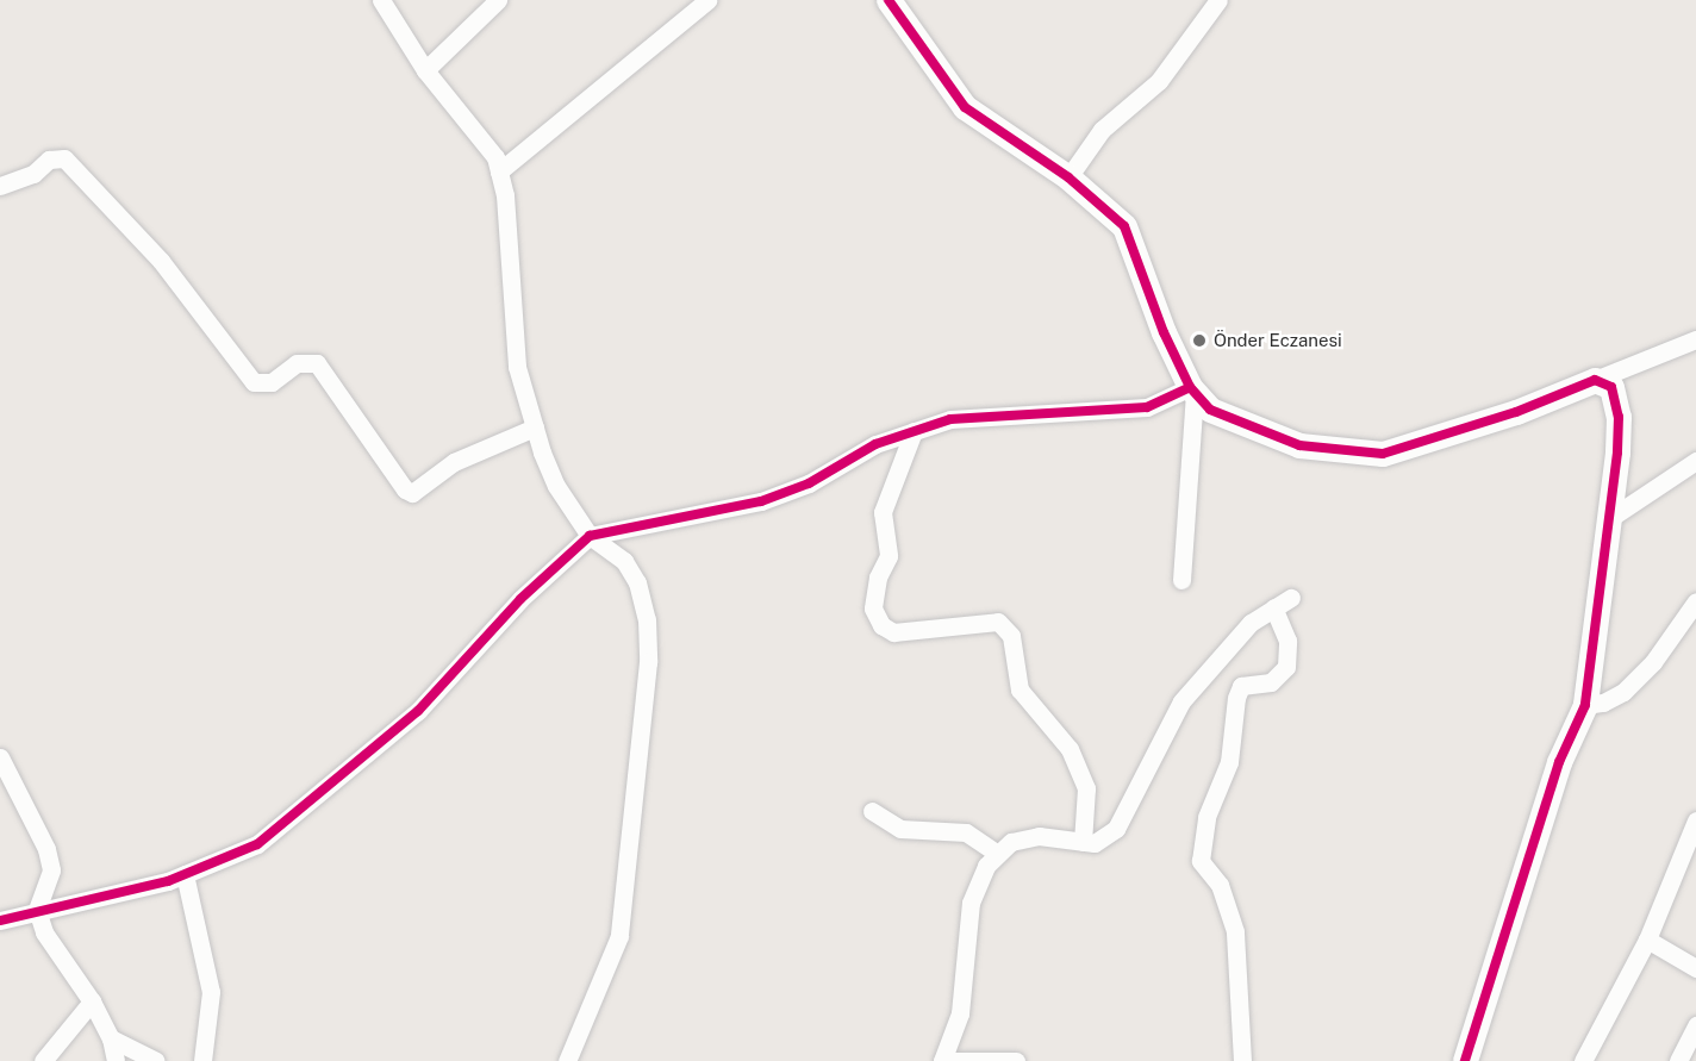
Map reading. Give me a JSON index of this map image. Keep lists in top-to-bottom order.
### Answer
{
  "places": ["Önder Eczanesi"]
}
